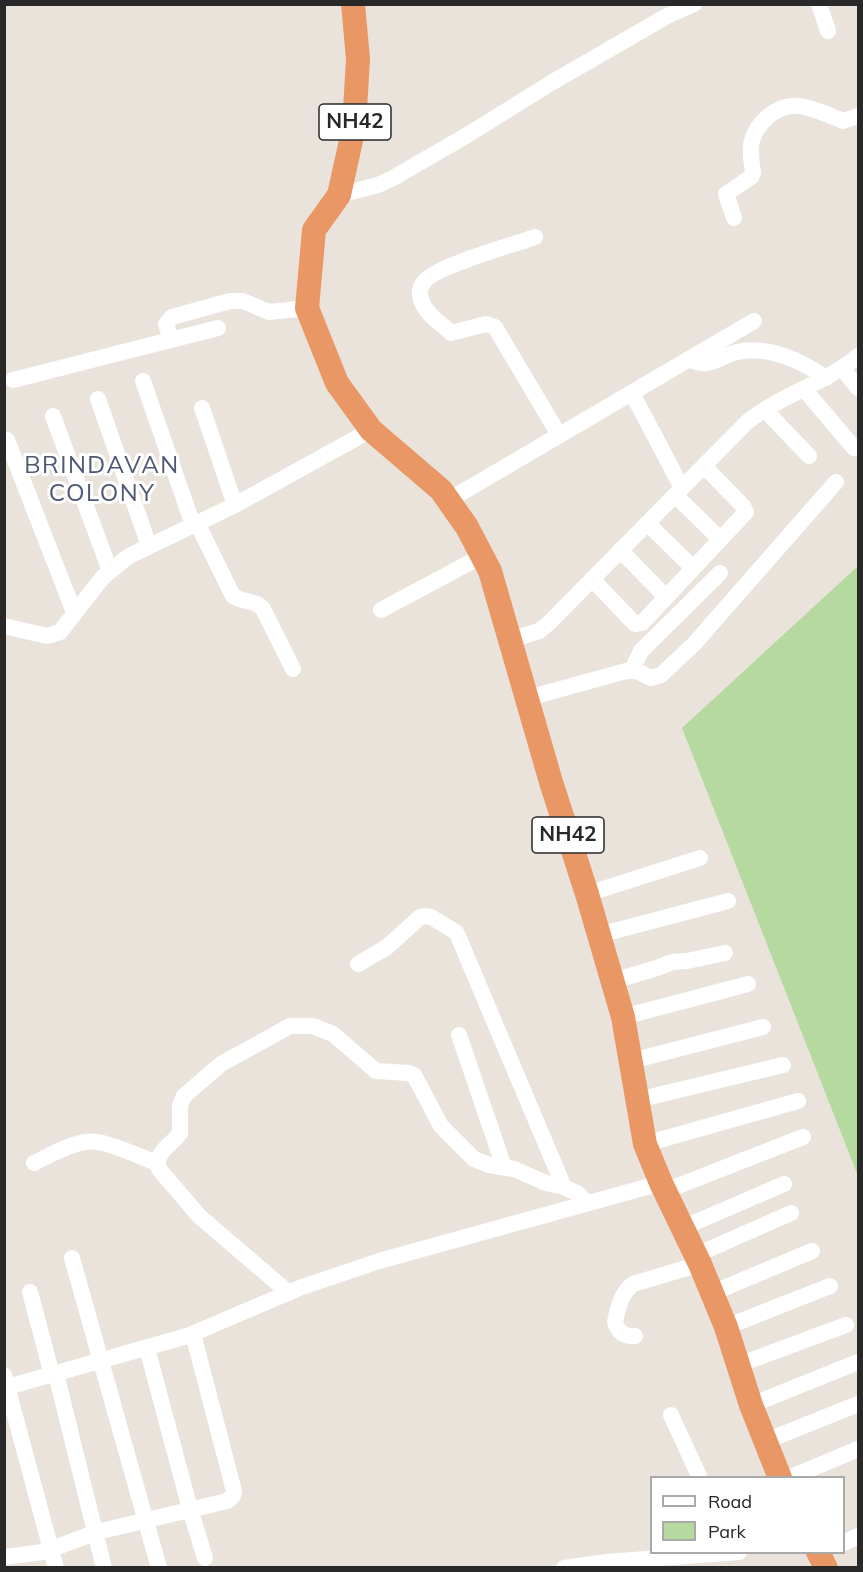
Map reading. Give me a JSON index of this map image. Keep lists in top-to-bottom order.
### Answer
{
  "streets": {
    "highway": ["NH42"]
  },
  "districts": ["BRINDAVAN COLONY"],
  "legend": ["Road", "Park"]
}
